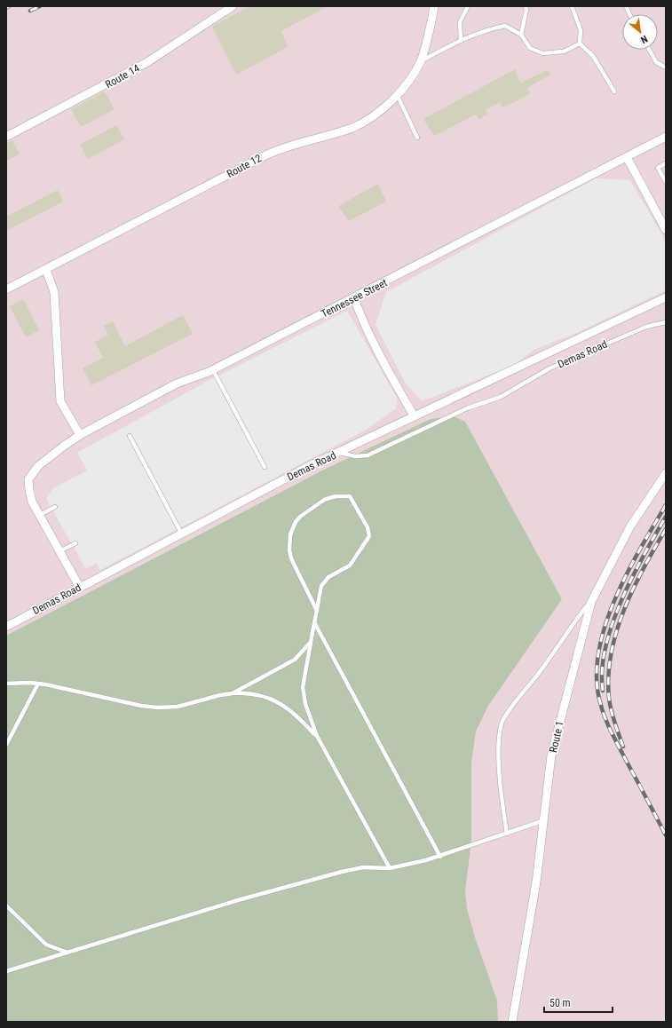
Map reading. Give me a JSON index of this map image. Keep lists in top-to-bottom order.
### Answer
{
  "streets": {
    "street": [
      "Route 14",
      "Route 12",
      "Tennessee Street",
      "Demas Road",
      "Route 1"
    ]
  },
  "crossings": [
    ["Tennessee Street", "Demas Road"]
  ],
  "scale_bar": "50 m",
  "north": "bottom right"
}
